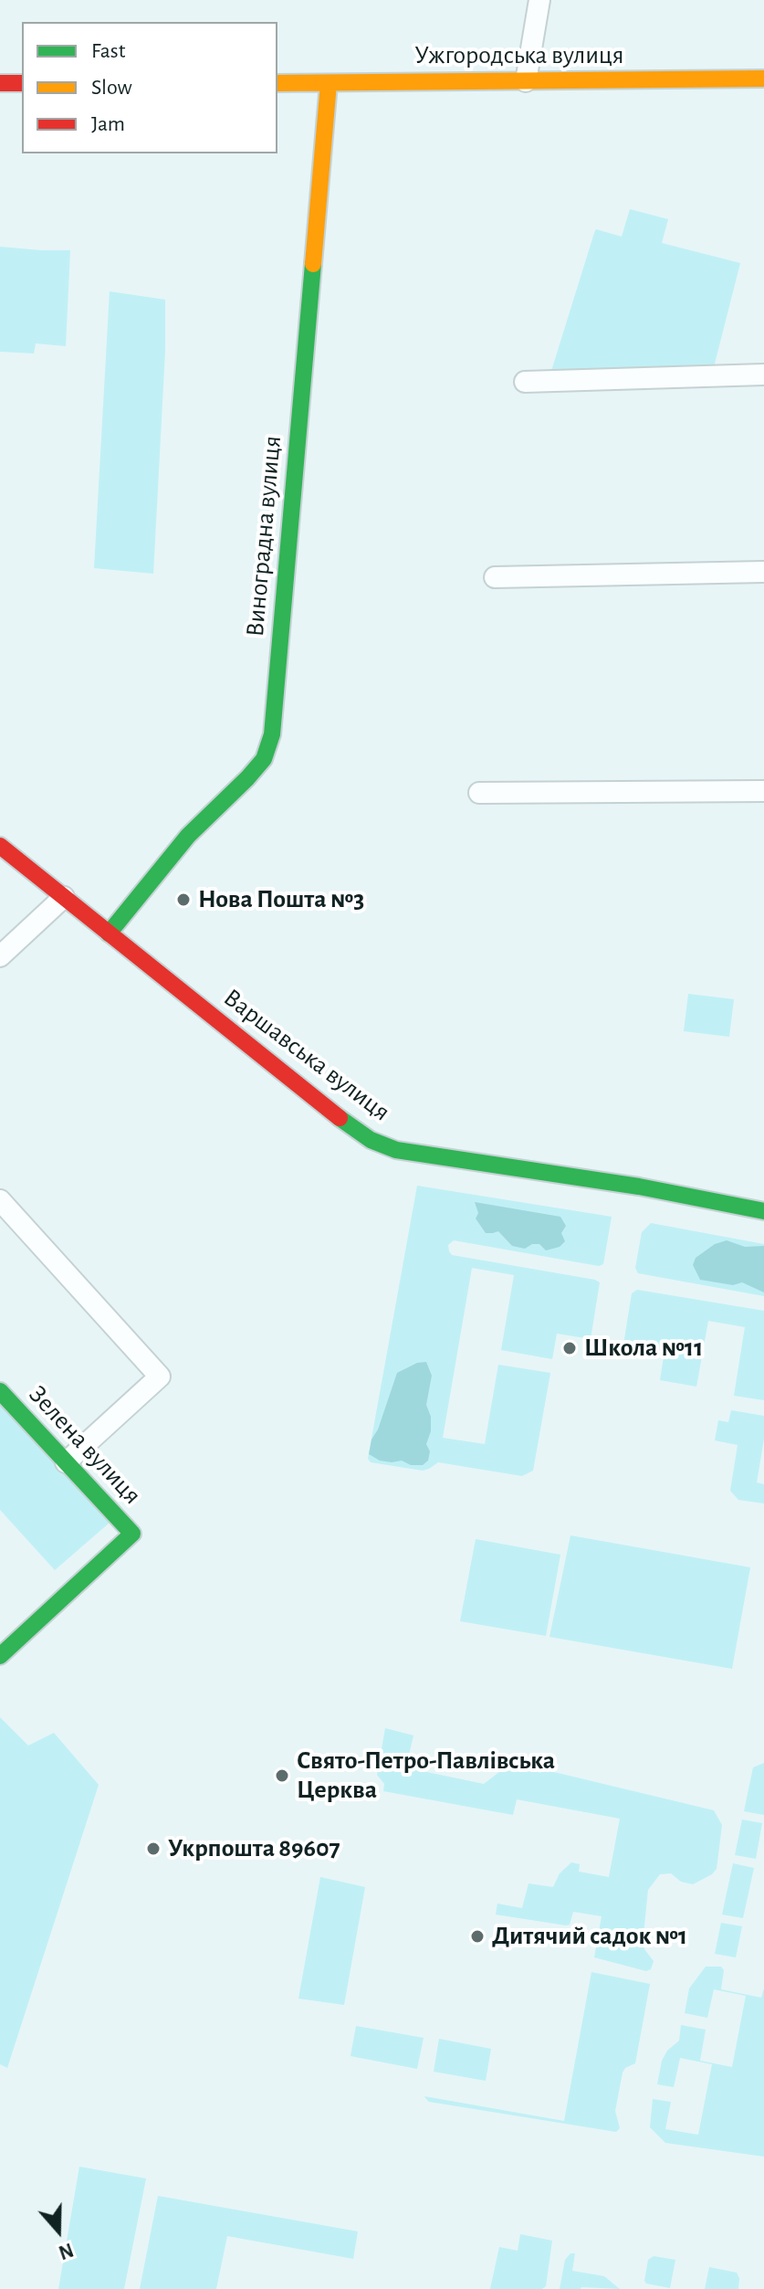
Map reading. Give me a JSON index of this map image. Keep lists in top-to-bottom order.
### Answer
{
  "streets": {
    "street": [
      "Ужгородська вулиця",
      "Виноградна вулиця",
      "Варшавська вулиця",
      "Зелена вулиця"
    ]
  },
  "crossings": [
    ["Ужгородська вулиця", "Виноградна вулиця"],
    ["Виноградна вулиця", "Варшавська вулиця"]
  ],
  "places": [
    "Нова Пошта №3",
    "Школа №11",
    "Свято-Петро-Павлівська Церква",
    "Укрпошта 89607",
    "Дитячий садок №1"
  ],
  "legend": ["Fast", "Slow", "Jam"],
  "north": "bottom"
}
